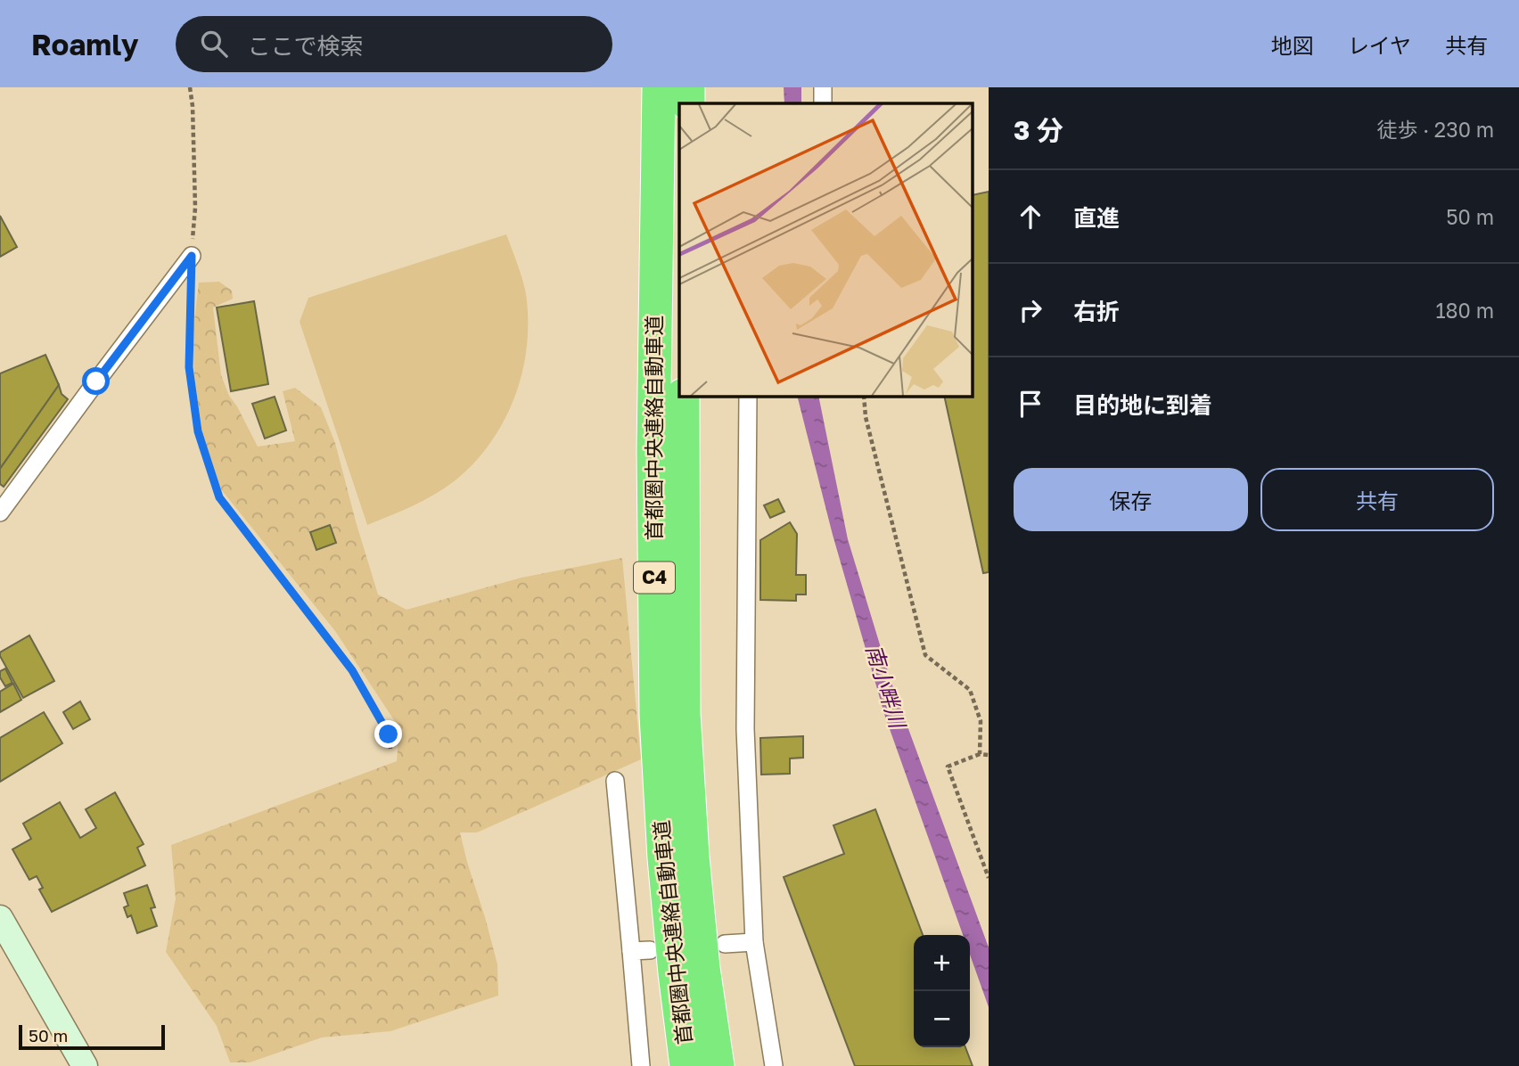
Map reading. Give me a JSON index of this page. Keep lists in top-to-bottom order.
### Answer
{
  "streets": {
    "highway": ["首都圏中央連絡自動車道", "C4"]
  },
  "water": ["南小畔川"],
  "scale_bar": "50 m",
  "page": {
    "header": "Roamly",
    "search": "ここで検索",
    "nav": ["地図", "レイヤ", "共有"],
    "heading": ["3 分", "徒歩 · 230 m"],
    "list": [
      ["直進", "50 m"],
      ["右折", "180 m"],
      "目的地に到着"
    ],
    "buttons": ["保存", "共有"],
    "map_buttons": ["+", "−"],
    "scale": "50 m"
  }
}
